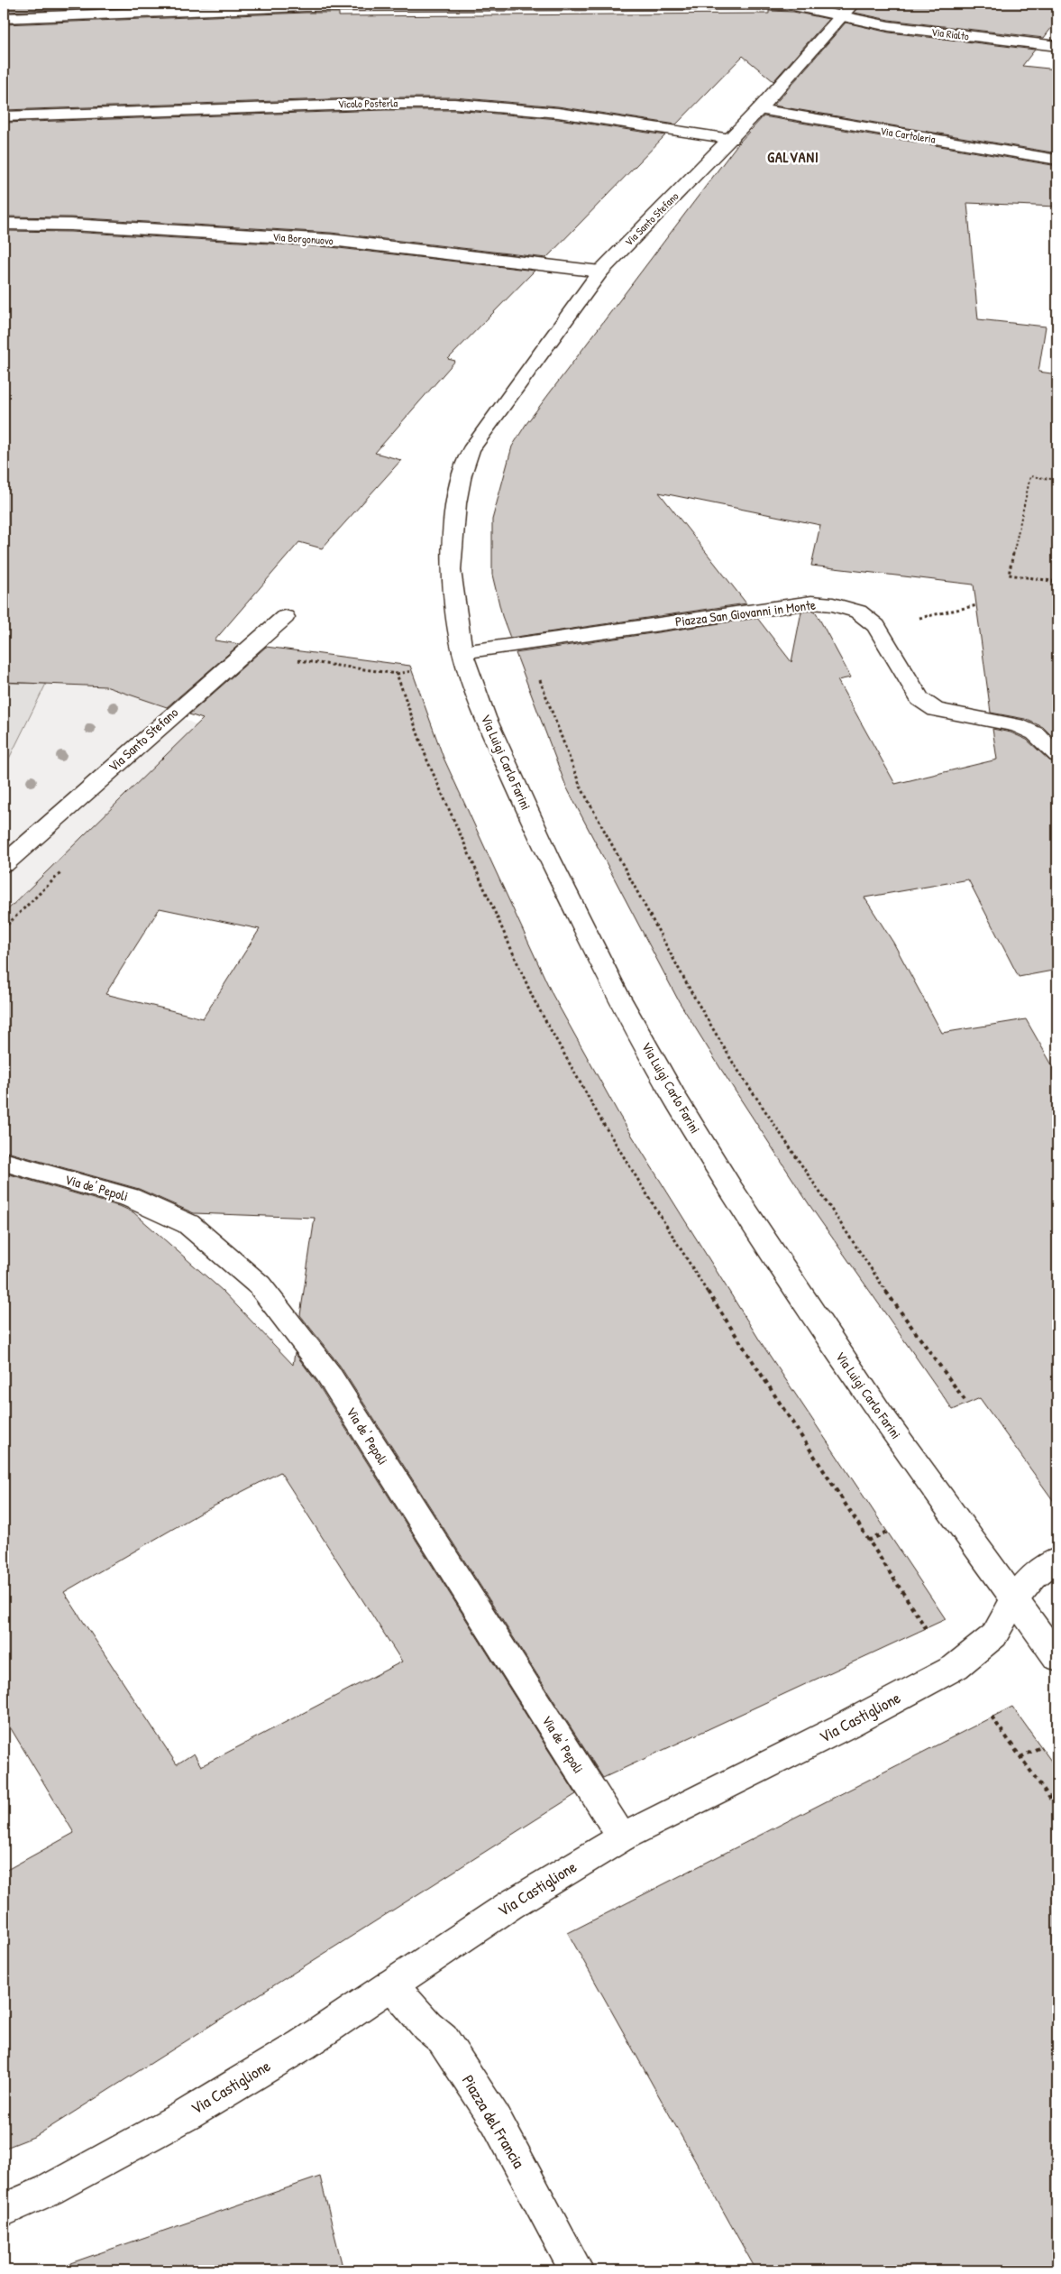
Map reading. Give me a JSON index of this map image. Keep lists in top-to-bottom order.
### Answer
{
  "streets": {
    "street": [
      "Via Rialto",
      "Vicolo Posterla",
      "Via Cartoleria",
      "Via Santo Stefano",
      "Via Borgonuovo",
      "Piazza San Giovanni in Monte",
      "Via Luigi Carlo Farini",
      "Via de' Pepoli",
      "Via Castiglione",
      "Piazza del Francia"
    ]
  },
  "crossings": [
    ["Via Rialto", "Via Santo Stefano"],
    ["Vicolo Posterla", "Via Santo Stefano"],
    ["Via Cartoleria", "Via Santo Stefano"],
    ["Via Santo Stefano", "Via Borgonuovo"],
    ["Via Santo Stefano", "Via Luigi Carlo Farini"],
    ["Piazza San Giovanni in Monte", "Via Luigi Carlo Farini"],
    ["Via Luigi Carlo Farini", "Via Castiglione"],
    ["Via de' Pepoli", "Via Castiglione"],
    ["Via Castiglione", "Piazza del Francia"]
  ],
  "districts": ["GALVANI"]
}
